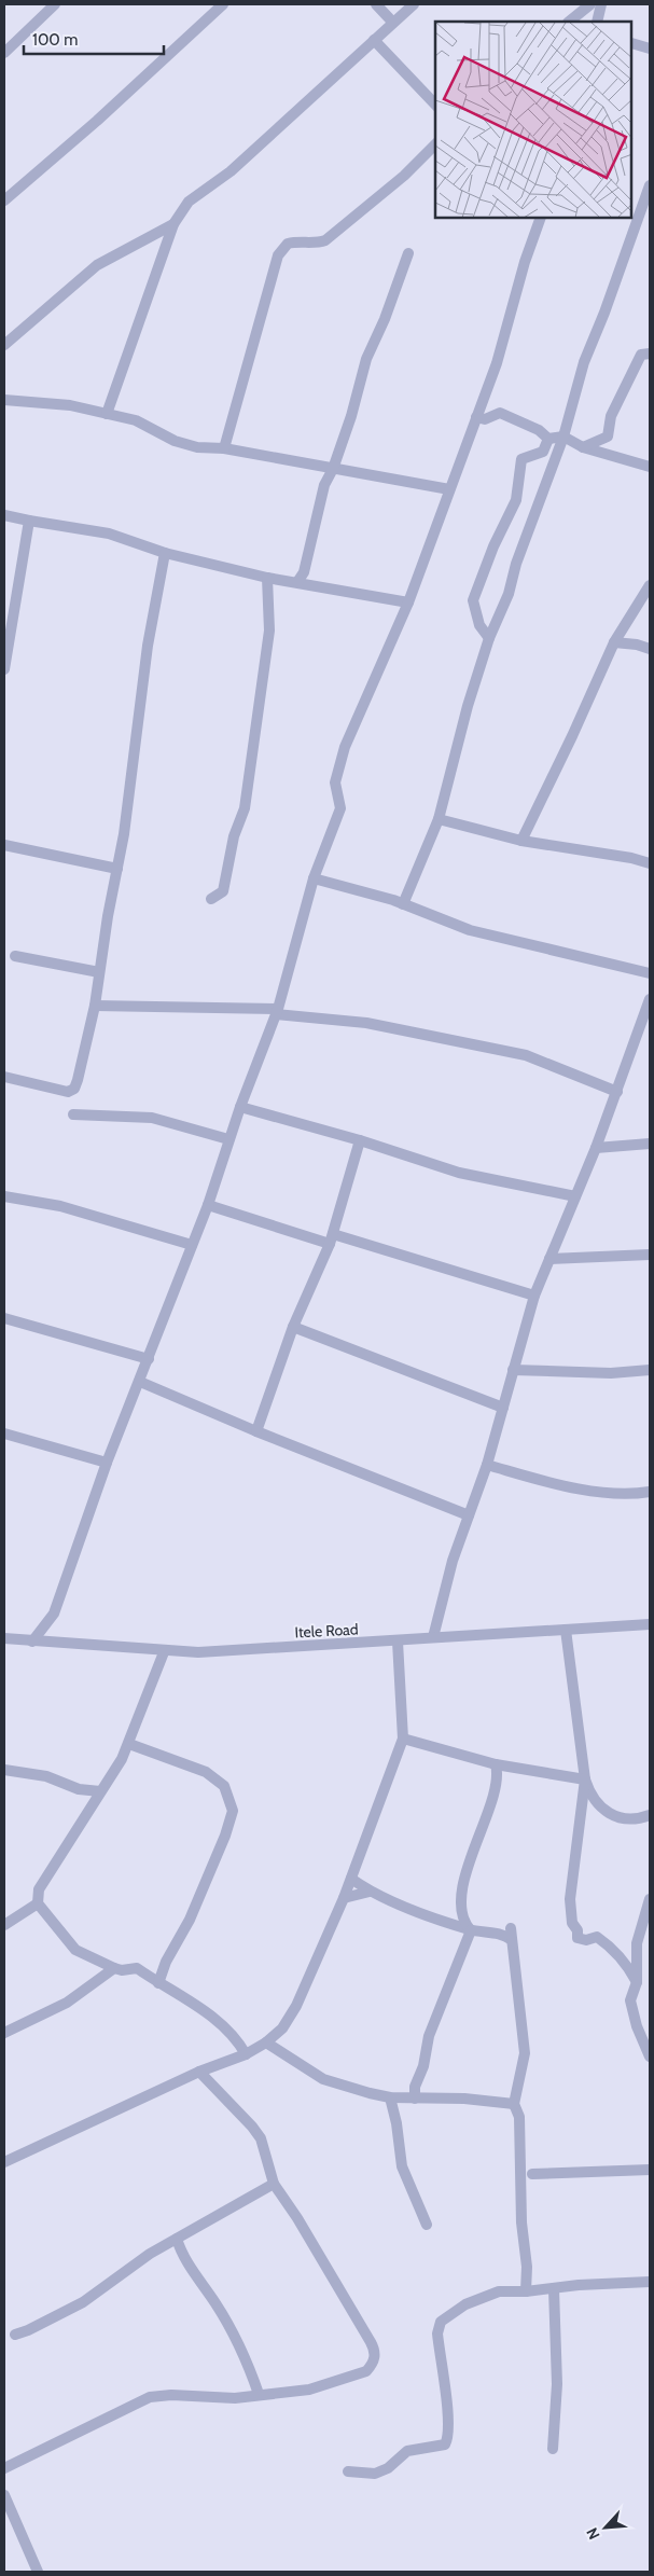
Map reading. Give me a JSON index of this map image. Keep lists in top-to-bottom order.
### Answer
{
  "streets": {
    "street": ["Itele Road"]
  },
  "scale_bar": "100 m",
  "north": "bottom left"
}
